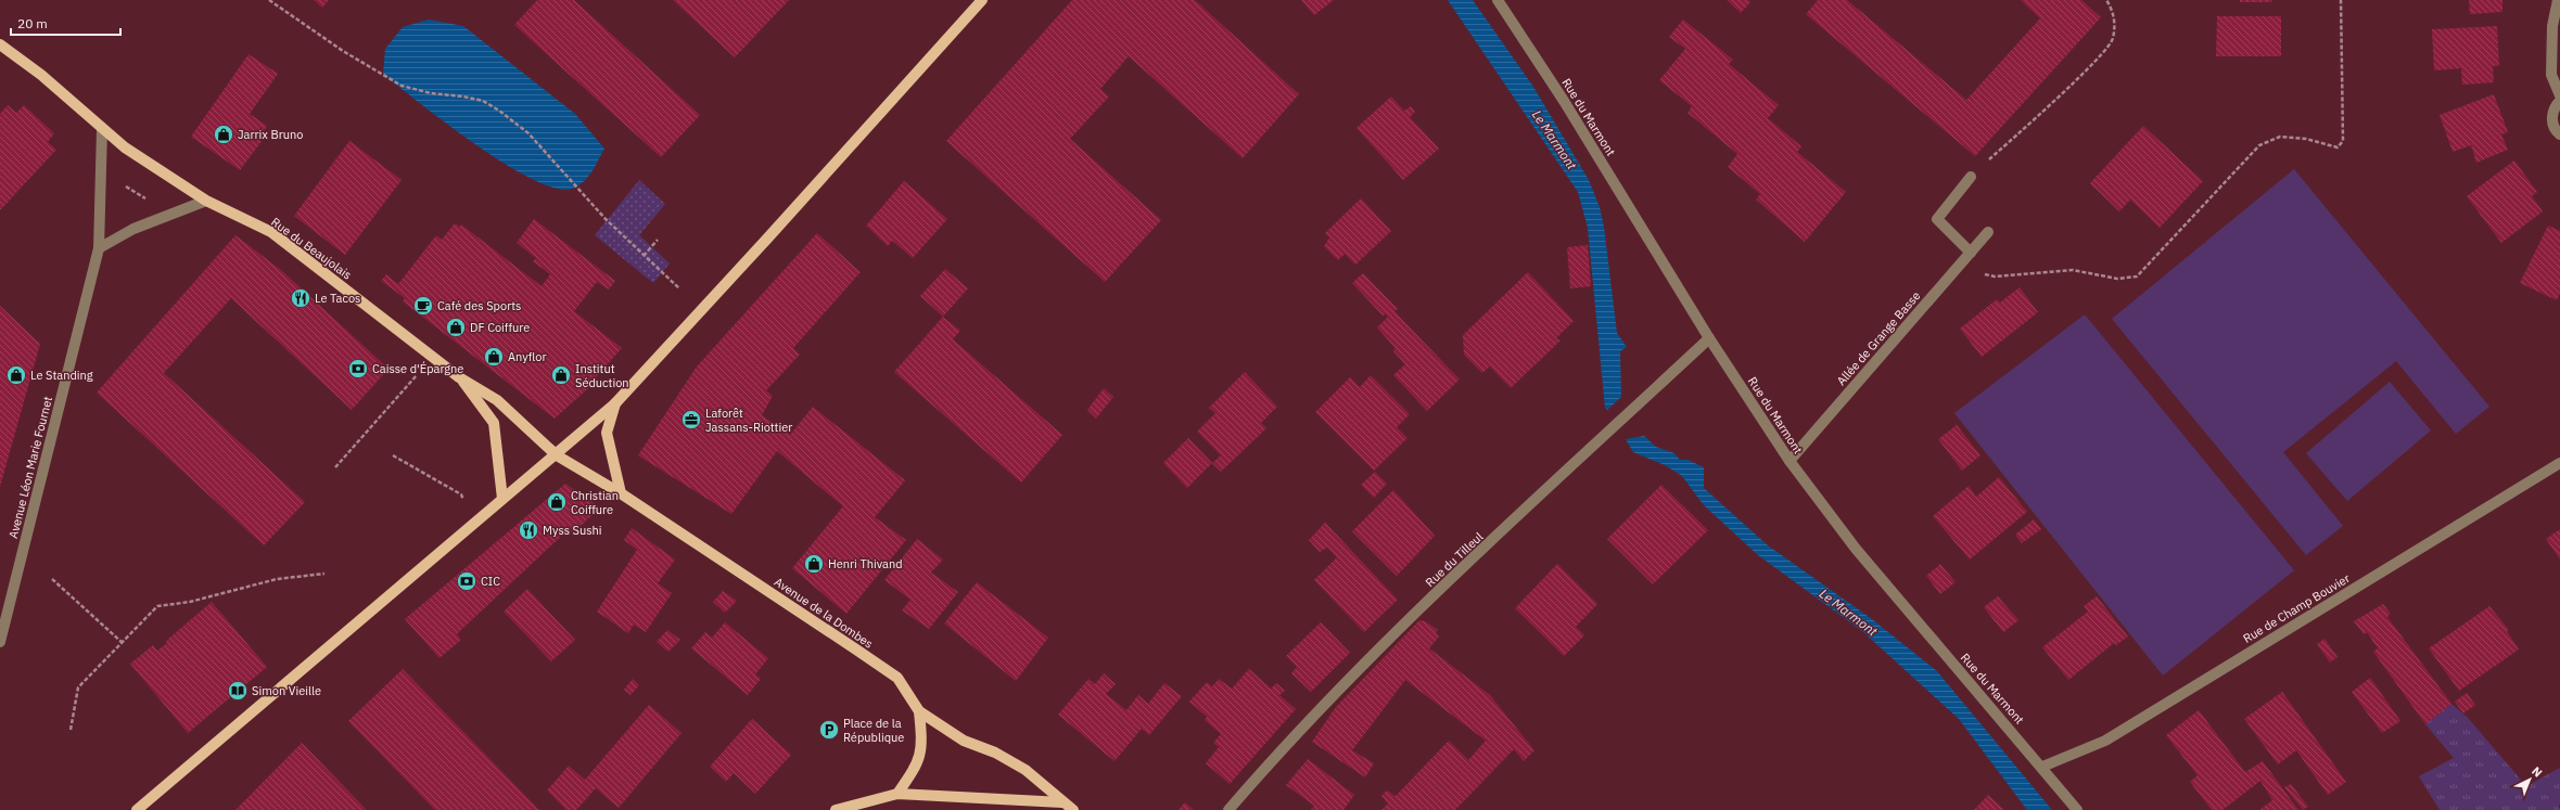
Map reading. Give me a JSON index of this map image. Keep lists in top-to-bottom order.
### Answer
{
  "streets": {
    "main road": ["Rue du Beaujolais", "Avenue de la Dombes"],
    "street": [
      "Rue du Marmont",
      "Allée de Grange Basse",
      "Avenue Léon Marie Fournet",
      "Rue du Tilleul",
      "Rue de Champ Bouvier"
    ]
  },
  "crossings": [
    ["Rue du Marmont", "Allée de Grange Basse"],
    ["Rue du Marmont", "Rue du Tilleul"],
    ["Rue du Marmont", "Rue de Champ Bouvier"],
    ["Rue du Beaujolais", "Avenue Léon Marie Fournet"],
    ["Rue du Beaujolais", "Avenue de la Dombes"]
  ],
  "water": ["Le Marmont"],
  "places": {
    "shop": [
      "Jarrix Bruno",
      "DF Coiffure",
      "Anyflor",
      "Le Standing",
      "Institut Séduction",
      "Christian Coiffure",
      "Henri Thivand"
    ],
    "restaurant": ["Le Tacos", "Myss Sushi"],
    "cafe": ["Café des Sports"],
    "bank": ["Caisse d'Épargne", "CIC"],
    "office": ["Laforêt Jassans-Riottier"],
    "library": ["Simon Vieille"],
    "parking": ["Place de la République"]
  },
  "scale_bar": "20 m",
  "north": "top right"
}
